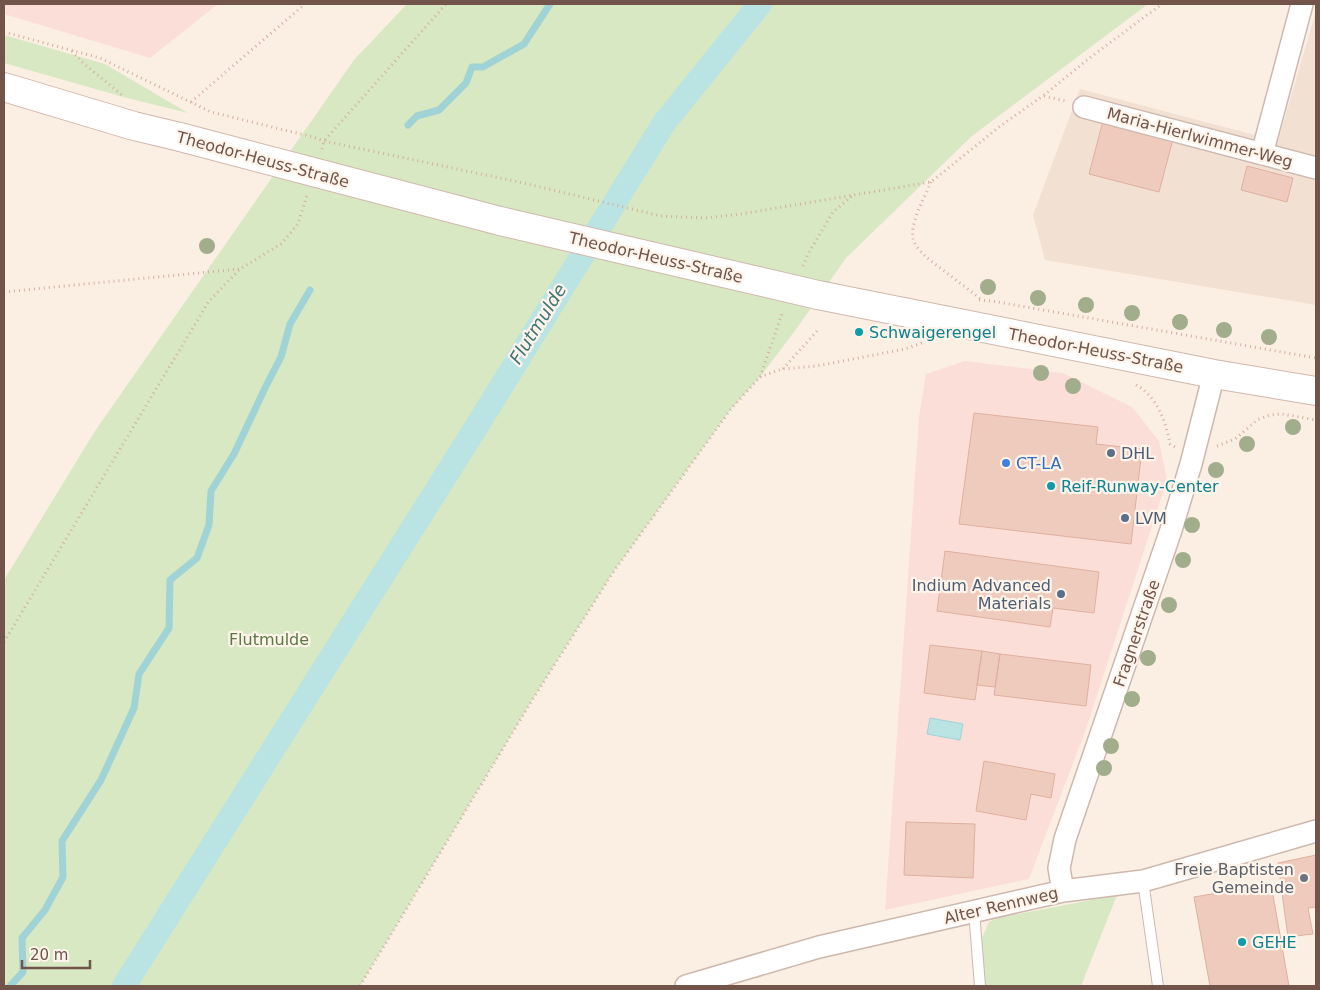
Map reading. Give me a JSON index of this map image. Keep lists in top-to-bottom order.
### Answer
{
  "streets": {
    "main road": ["Theodor-Heuss-Straße"],
    "street": ["Maria-Hierlwimmer-Weg", "Fragnerstraße", "Alter Rennweg"]
  },
  "crossings": [
    ["Theodor-Heuss-Straße", "Fragnerstraße"],
    ["Fragnerstraße", "Alter Rennweg"]
  ],
  "water": ["Flutmulde"],
  "parks": ["Flutmulde"],
  "places": [
    "Schwaigerengel",
    "DHL",
    "CT-LA",
    "Reif-Runway-Center",
    "LVM",
    "Indium Advanced Materials",
    "Freie Baptisten Gemeinde",
    "GEHE"
  ],
  "scale_bar": "20 m"
}
